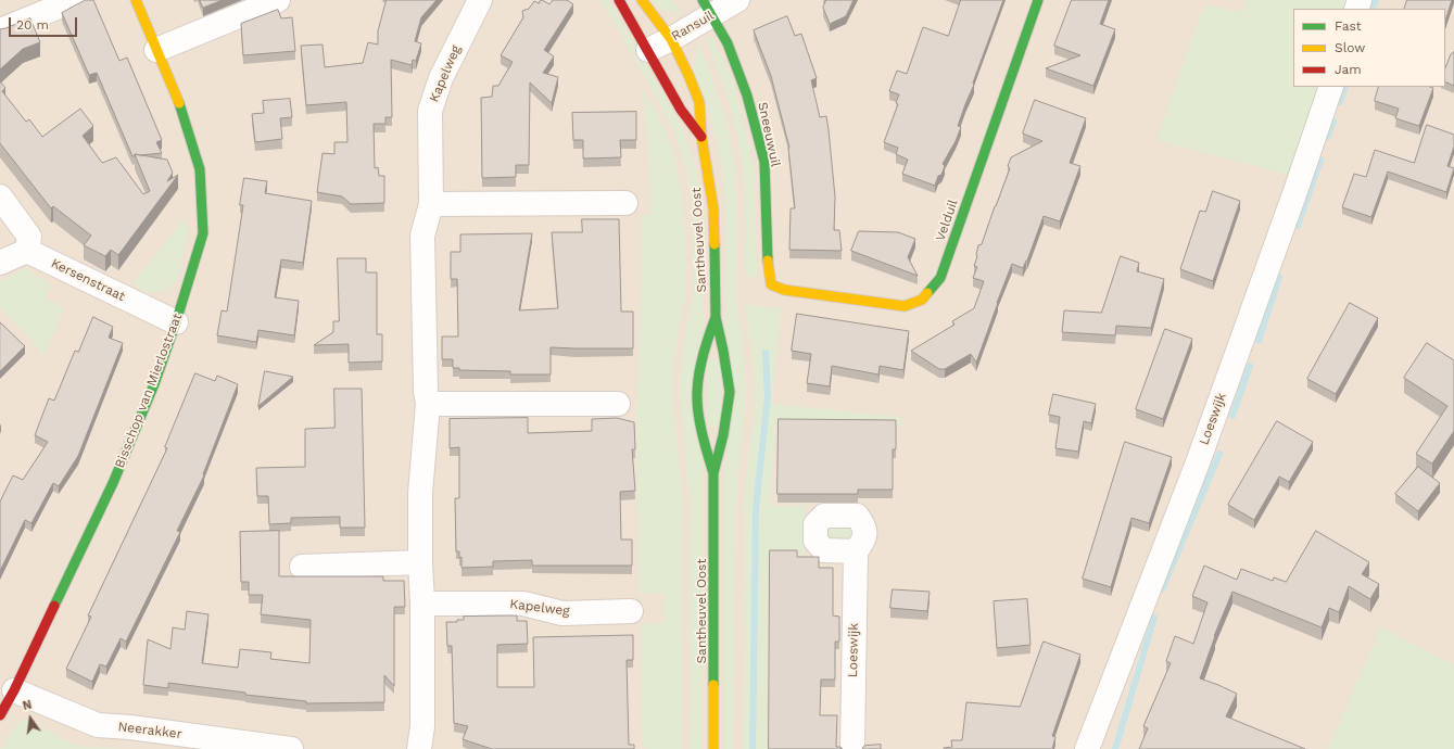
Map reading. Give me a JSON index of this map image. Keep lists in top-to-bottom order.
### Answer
{
  "streets": {
    "street": [
      "Ransuil",
      "Kapelweg",
      "Sneeuwuil",
      "Velduil",
      "Santheuvel Oost",
      "Kersenstraat",
      "Bisschop van Mierlostraat",
      "Loeswijk",
      "Neerakker"
    ]
  },
  "crossings": [
    ["Ransuil", "Sneeuwuil"],
    ["Ransuil", "Santheuvel Oost"],
    ["Sneeuwuil", "Velduil"],
    ["Kersenstraat", "Bisschop van Mierlostraat"],
    ["Bisschop van Mierlostraat", "Neerakker"]
  ],
  "legend": ["Fast", "Slow", "Jam"],
  "scale_bar": "20 m",
  "north": "top"
}
